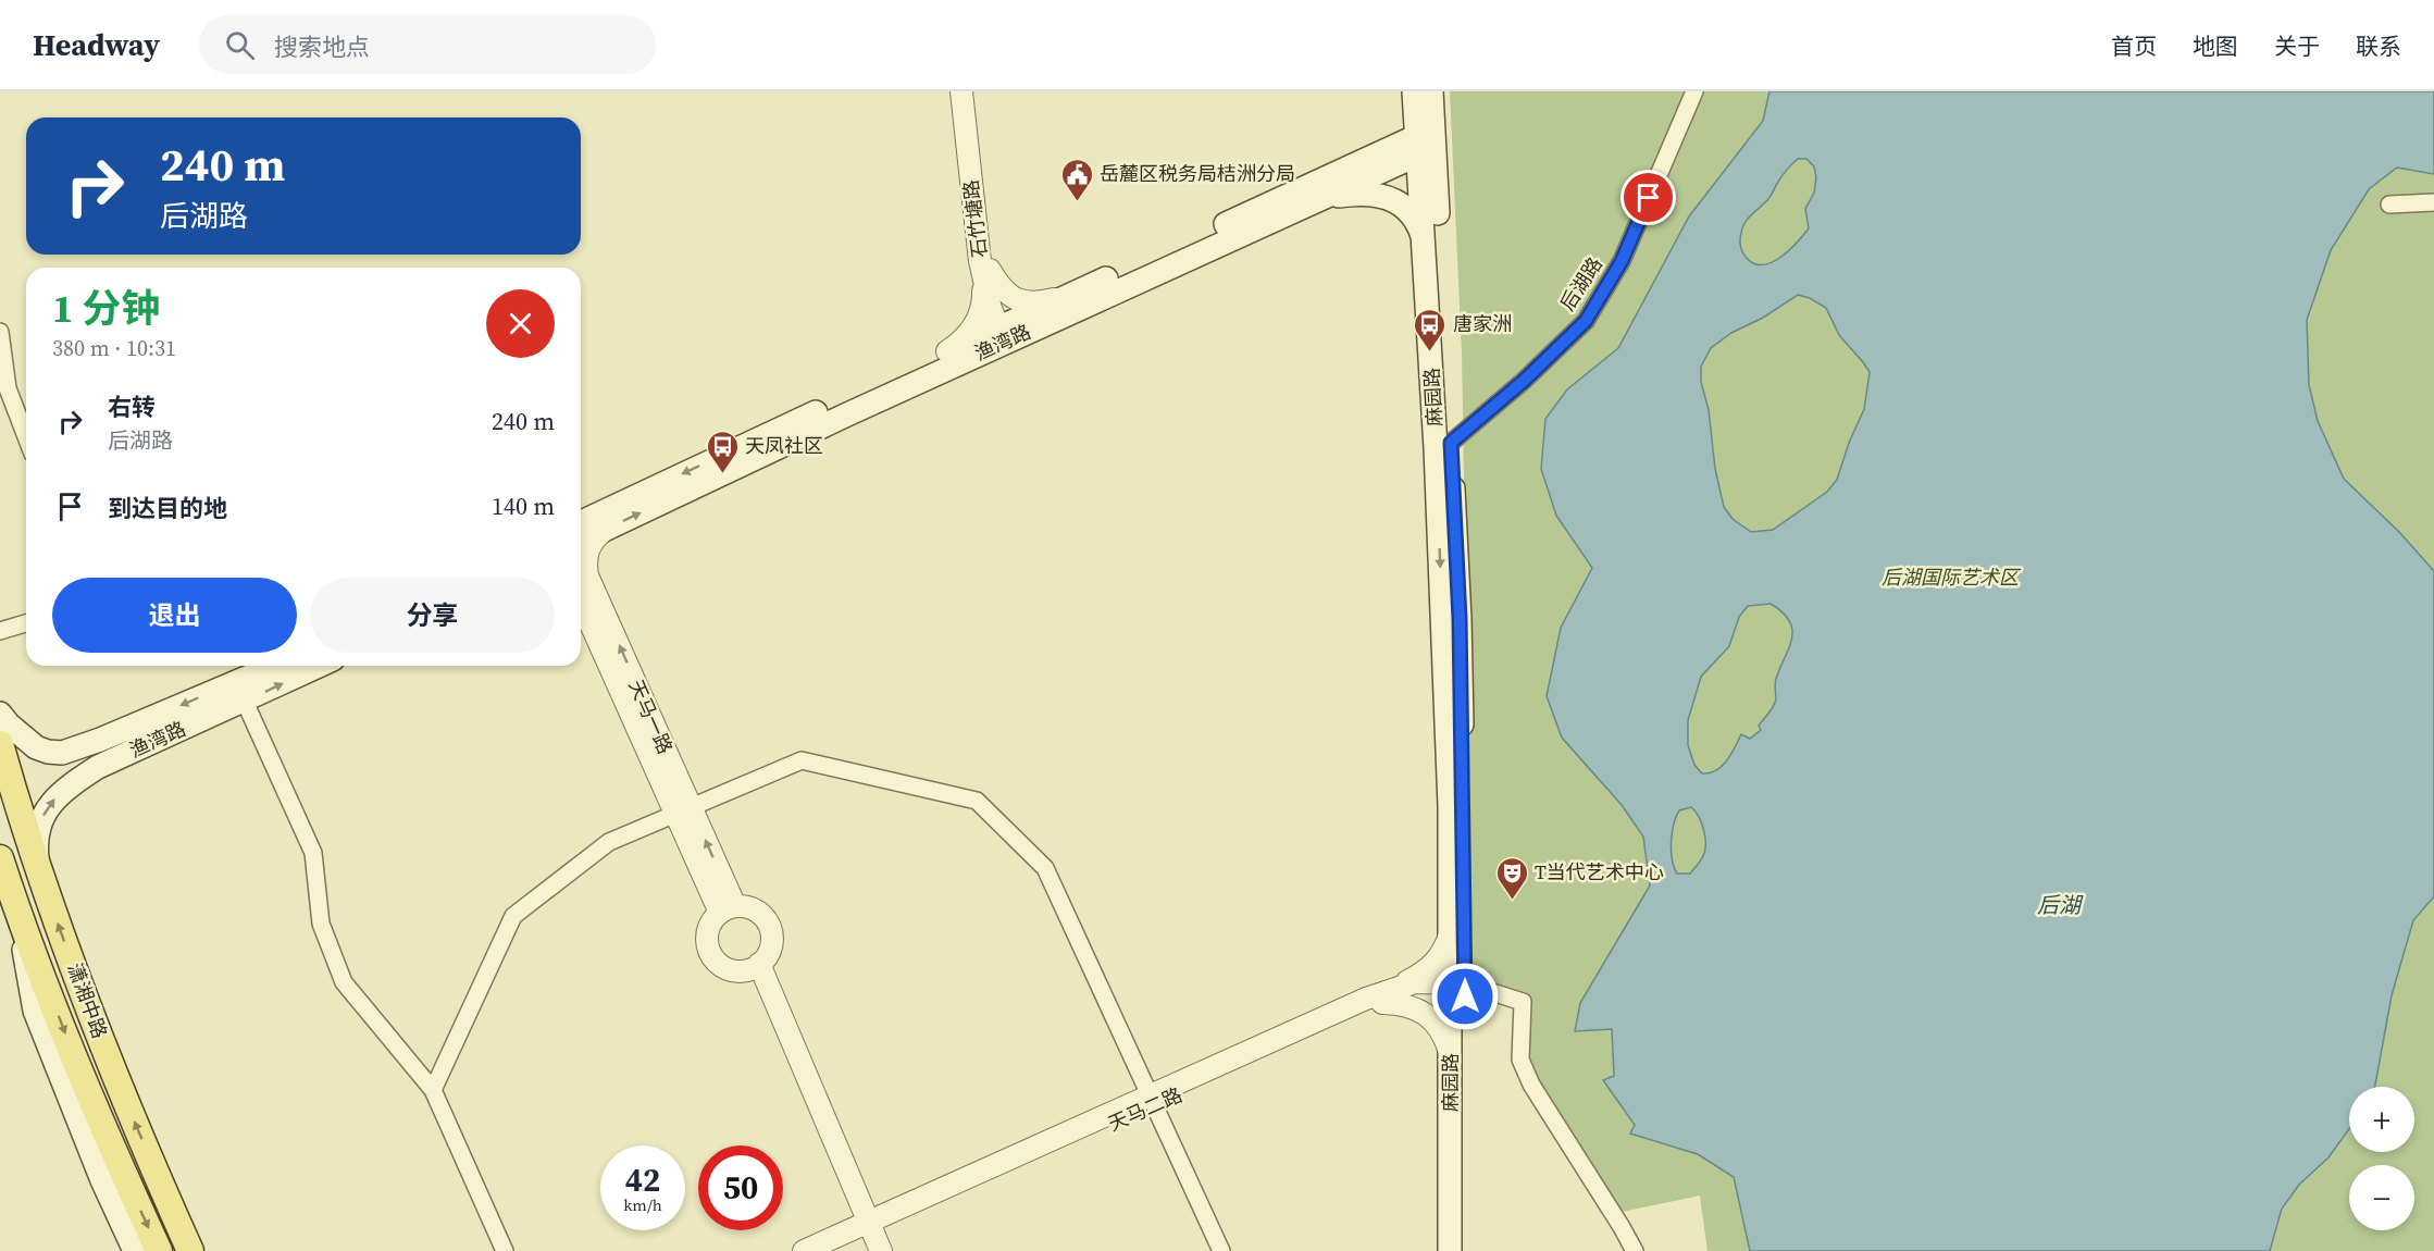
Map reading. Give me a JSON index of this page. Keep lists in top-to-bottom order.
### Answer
{
  "streets": {
    "main road": ["渔湾路", "麻园路", "潇湘中路"],
    "street": [
      "石竹塘路",
      "后湖路",
      "天马一路",
      "天马二路"
    ]
  },
  "crossings": [
    ["石竹塘路", "渔湾路"],
    ["后湖路", "麻园路"],
    ["渔湾路", "麻园路"],
    ["渔湾路", "天马一路"],
    ["渔湾路", "潇湘中路"]
  ],
  "water": ["后湖"],
  "parks": ["后湖国际艺术区"],
  "places": {
    "public building": ["岳麓区税务局桔洲分局"],
    "bus stop": ["唐家洲", "天凤社区"],
    "theatre": ["T当代艺术中心"]
  },
  "page": {
    "header": "Headway",
    "search": "搜索地点",
    "nav": [
      "首页",
      "地图",
      "关于",
      "联系"
    ],
    "turn": ["240 m", "后湖路"],
    "heading": ["1 分钟", "380 m · 10:31"],
    "list": [
      {
        "name": "右转",
        "note": "后湖路",
        "value": "240 m"
      },
      {
        "name": "到达目的地",
        "value": "140 m"
      }
    ],
    "buttons": ["退出", "分享"],
    "map_buttons": ["+", "−"],
    "speed": "42 km/h",
    "limit": "50"
  }
}
